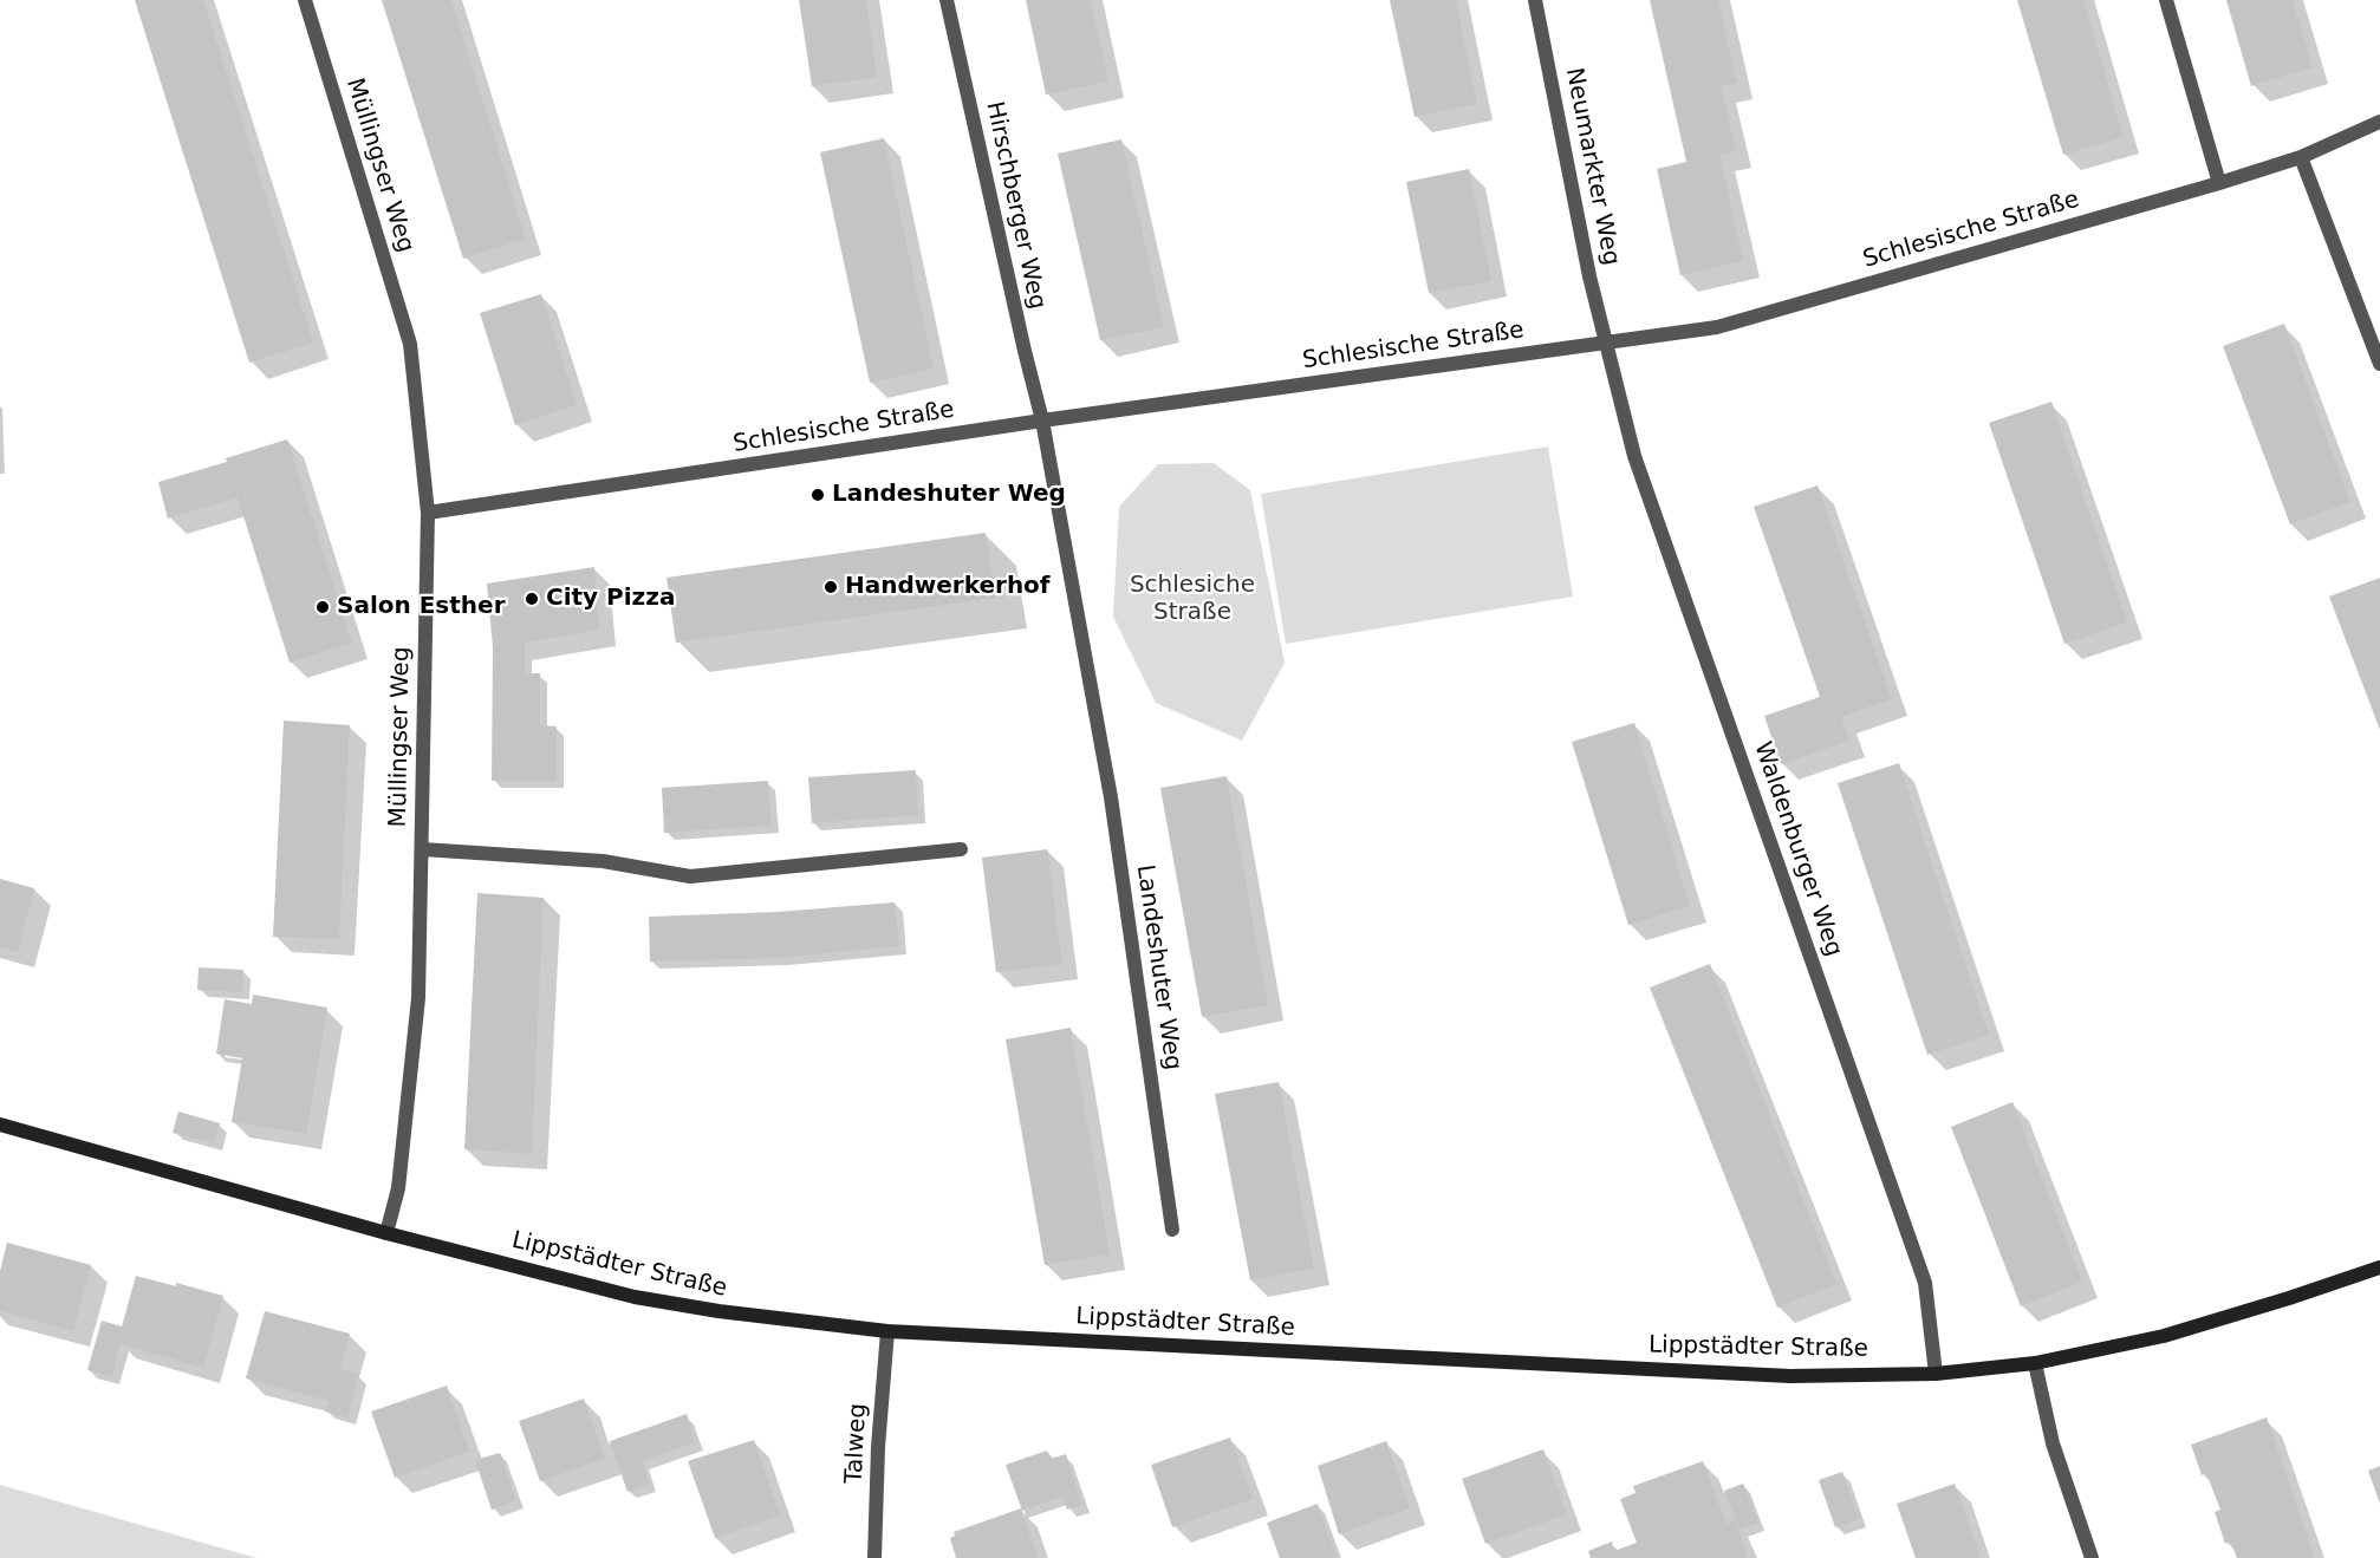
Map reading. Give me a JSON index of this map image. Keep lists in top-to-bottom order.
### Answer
{
  "streets": {
    "main road": ["Lippstädter Straße"],
    "street": [
      "Müllingser Weg",
      "Neumarkter Weg",
      "Hirschberger Weg",
      "Schlesische Straße",
      "Waldenburger Weg",
      "Landeshuter Weg",
      "Talweg"
    ]
  },
  "crossings": [
    ["Müllingser Weg", "Schlesische Straße"],
    ["Müllingser Weg", "Lippstädter Straße"],
    ["Neumarkter Weg", "Schlesische Straße"],
    ["Neumarkter Weg", "Waldenburger Weg"],
    ["Hirschberger Weg", "Schlesische Straße"],
    ["Hirschberger Weg", "Landeshuter Weg"],
    ["Schlesische Straße", "Waldenburger Weg"],
    ["Schlesische Straße", "Landeshuter Weg"],
    ["Waldenburger Weg", "Lippstädter Straße"],
    ["Lippstädter Straße", "Talweg"]
  ],
  "parks": ["Schlesiche Straße"],
  "places": [
    "Landeshuter Weg",
    "Handwerkerhof",
    "City Pizza",
    "Salon Esther"
  ]
}
